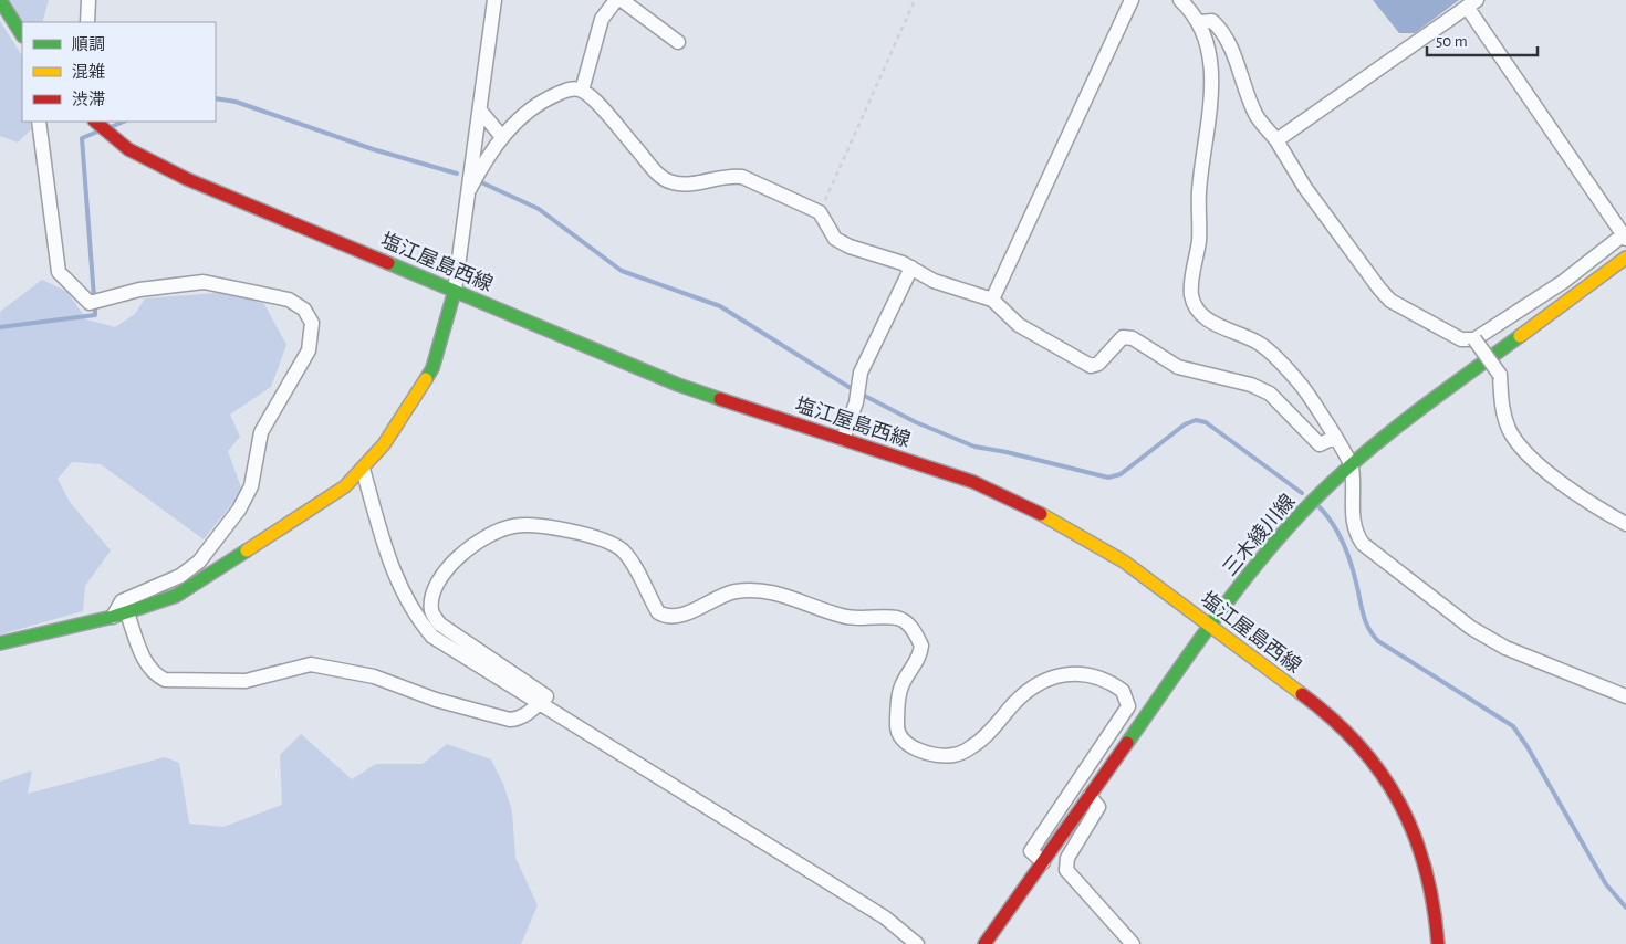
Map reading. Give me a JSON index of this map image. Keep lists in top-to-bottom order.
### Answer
{
  "streets": {
    "main road": ["塩江屋島西線", "三木綾川線"]
  },
  "crossings": [
    ["塩江屋島西線", "三木綾川線"]
  ],
  "legend": ["順調", "混雑", "渋滞"],
  "scale_bar": "50 m"
}
